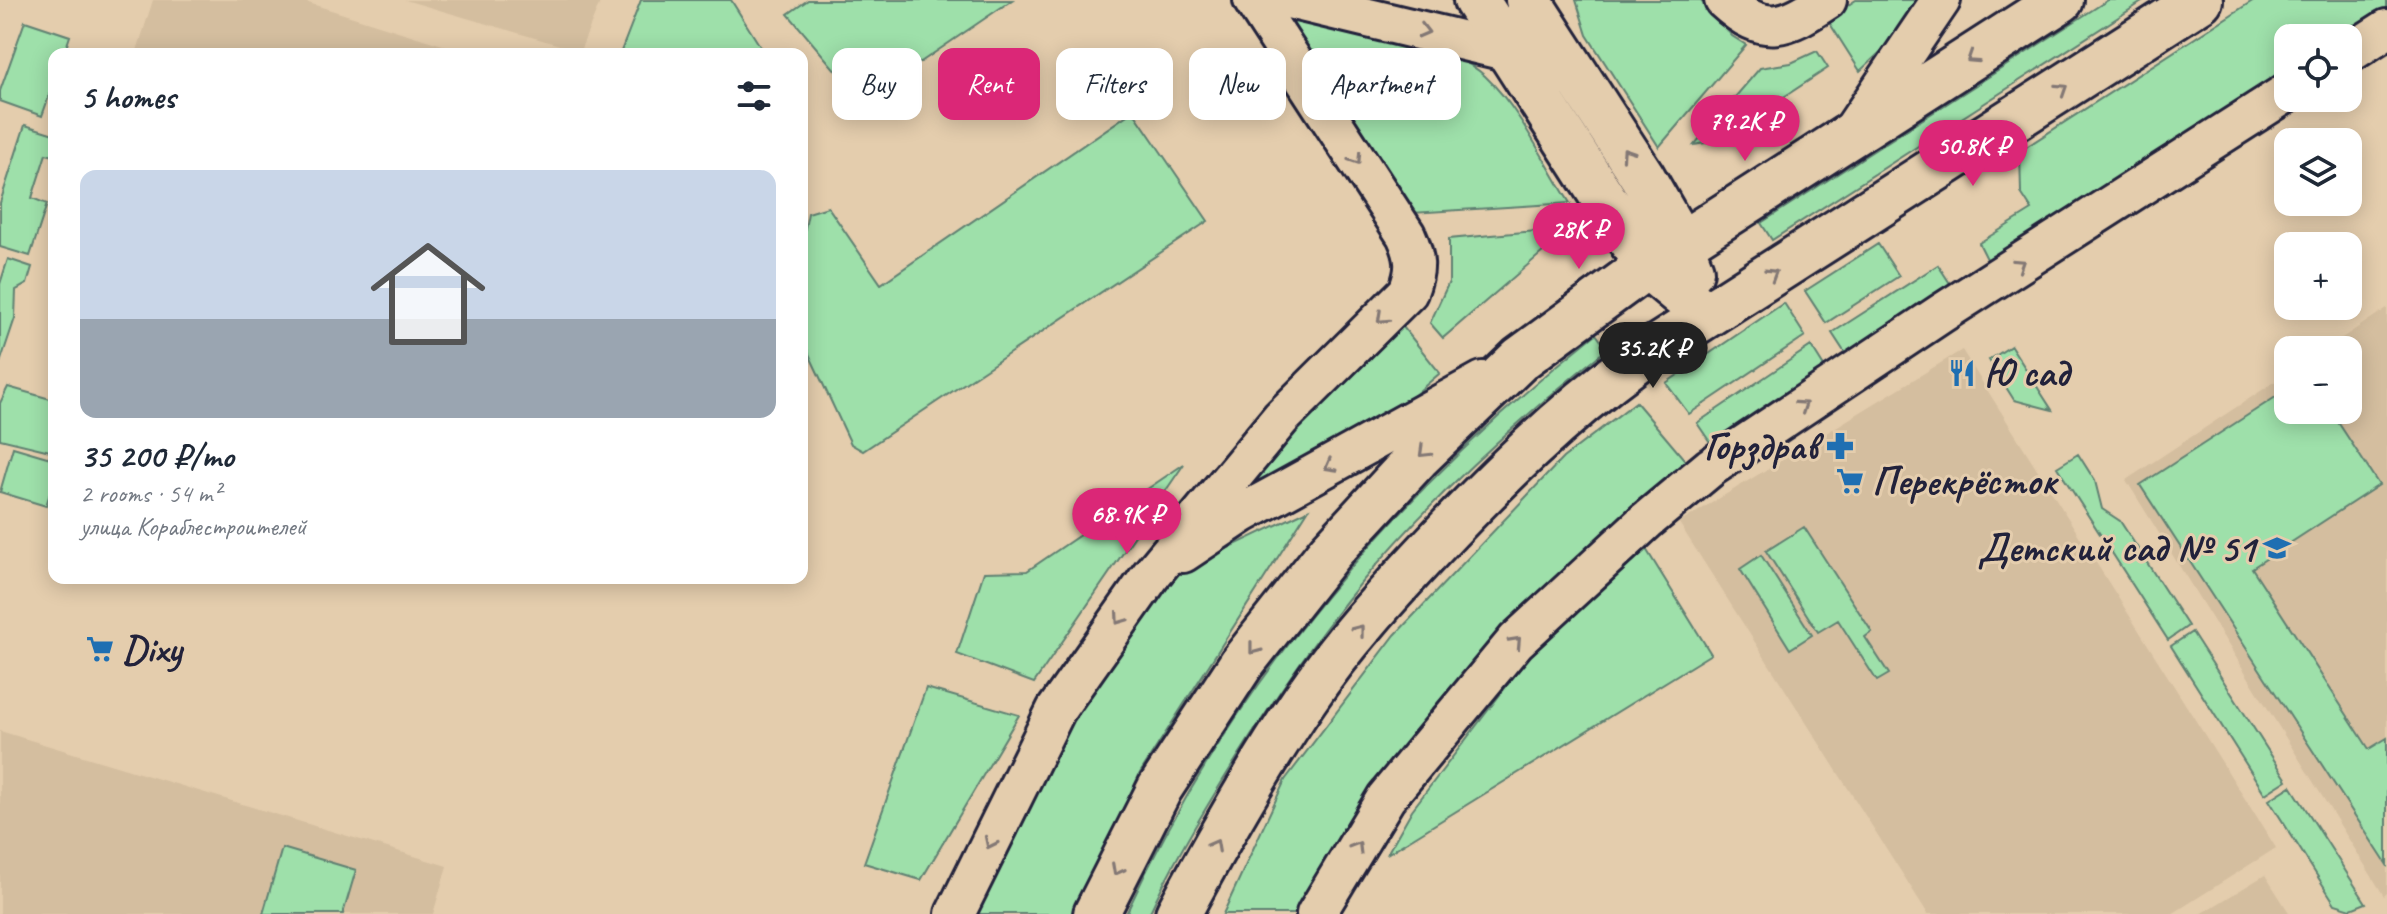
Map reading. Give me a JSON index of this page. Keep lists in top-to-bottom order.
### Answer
{
  "places": {
    "restaurant": ["Ю сад"],
    "pharmacy": ["Горздрав"],
    "supermarket": ["Перекрёсток", "Dixy"],
    "school or university": ["Детский сад № 51"]
  },
  "page": {
    "map_buttons": ["+", "−"],
    "chip": [
      "Buy",
      "Rent",
      "Filters",
      "New",
      "Apartment"
    ],
    "heading": "5 homes",
    "price": [
      "79.2K ₽",
      "50.8K ₽",
      "28K ₽",
      "35.2K ₽",
      "68.9K ₽"
    ],
    "list": [
      {
        "name": "35 200 ₽/mo",
        "note": "2 rooms · 54 m² · улица Кораблестроителей"
      }
    ]
  }
}
